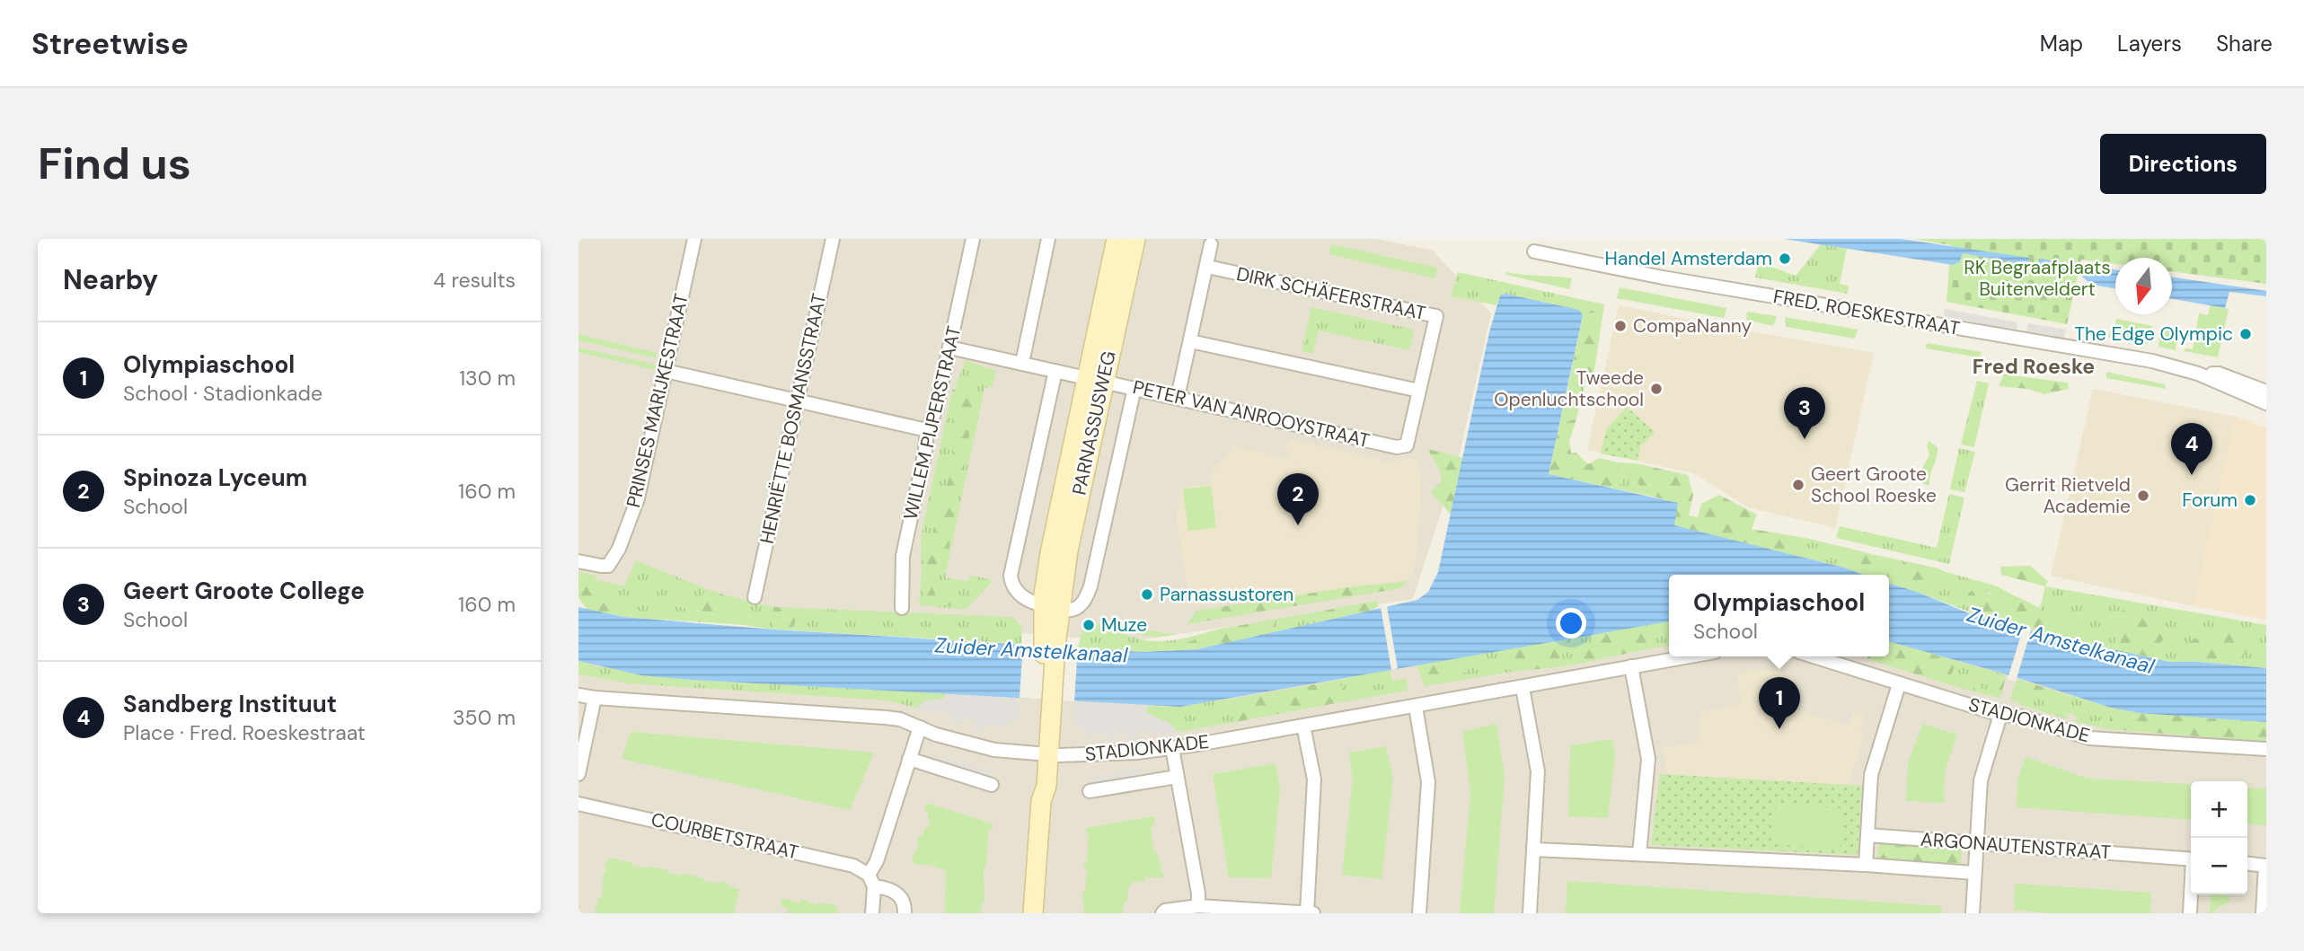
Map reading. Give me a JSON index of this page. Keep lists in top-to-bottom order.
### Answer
{
  "streets": {
    "main road": ["PARNASSUSWEG"],
    "street": [
      "DIRK SCHÄFERSTRAAT",
      "FRED. ROESKESTRAAT",
      "PRINSES MARIJKESTRAAT",
      "PETER VAN ANROOYSTRAAT",
      "HENRIËTTE BOSMANSSTRAAT",
      "WILLEM PIJPERSTRAAT",
      "STADIONKADE",
      "COURBETSTRAAT",
      "ARGONAUTENSTRAAT"
    ]
  },
  "crossings": [
    ["DIRK SCHÄFERSTRAAT", "PETER VAN ANROOYSTRAAT"],
    ["PETER VAN ANROOYSTRAAT", "WILLEM PIJPERSTRAAT"],
    ["PETER VAN ANROOYSTRAAT", "PARNASSUSWEG"],
    ["PARNASSUSWEG", "STADIONKADE"]
  ],
  "districts": ["Fred Roeske"],
  "water": ["Zuider Amstelkanaal"],
  "parks": ["RK Begraafplaats Buitenveldert"],
  "places": [
    "Handel Amsterdam",
    "CompaNanny",
    "The Edge Olympic",
    "Tweede Openluchtschool",
    "Geert Groote School Roeske",
    "Gerrit Rietveld Academie",
    "Forum",
    "Parnassustoren",
    "Muze"
  ],
  "north": "bottom",
  "page": {
    "header": "Streetwise",
    "nav": ["Map", "Layers", "Share"],
    "buttons": "Directions",
    "title": "Find us",
    "heading": ["Nearby", "4 results"],
    "list": [
      {
        "mark": "1",
        "name": "Olympiaschool",
        "note": "School · Stadionkade",
        "value": "130 m"
      },
      {
        "mark": "2",
        "name": "Spinoza Lyceum",
        "note": "School",
        "value": "160 m"
      },
      {
        "mark": "3",
        "name": "Geert Groote College",
        "note": "School",
        "value": "160 m"
      },
      {
        "mark": "4",
        "name": "Sandberg Instituut",
        "note": "Place · Fred. Roeskestraat",
        "value": "350 m"
      }
    ],
    "pins": [
      "3",
      "4",
      "2",
      "1"
    ],
    "popup": ["Olympiaschool", "School"],
    "map_buttons": ["+", "−"]
  }
}
